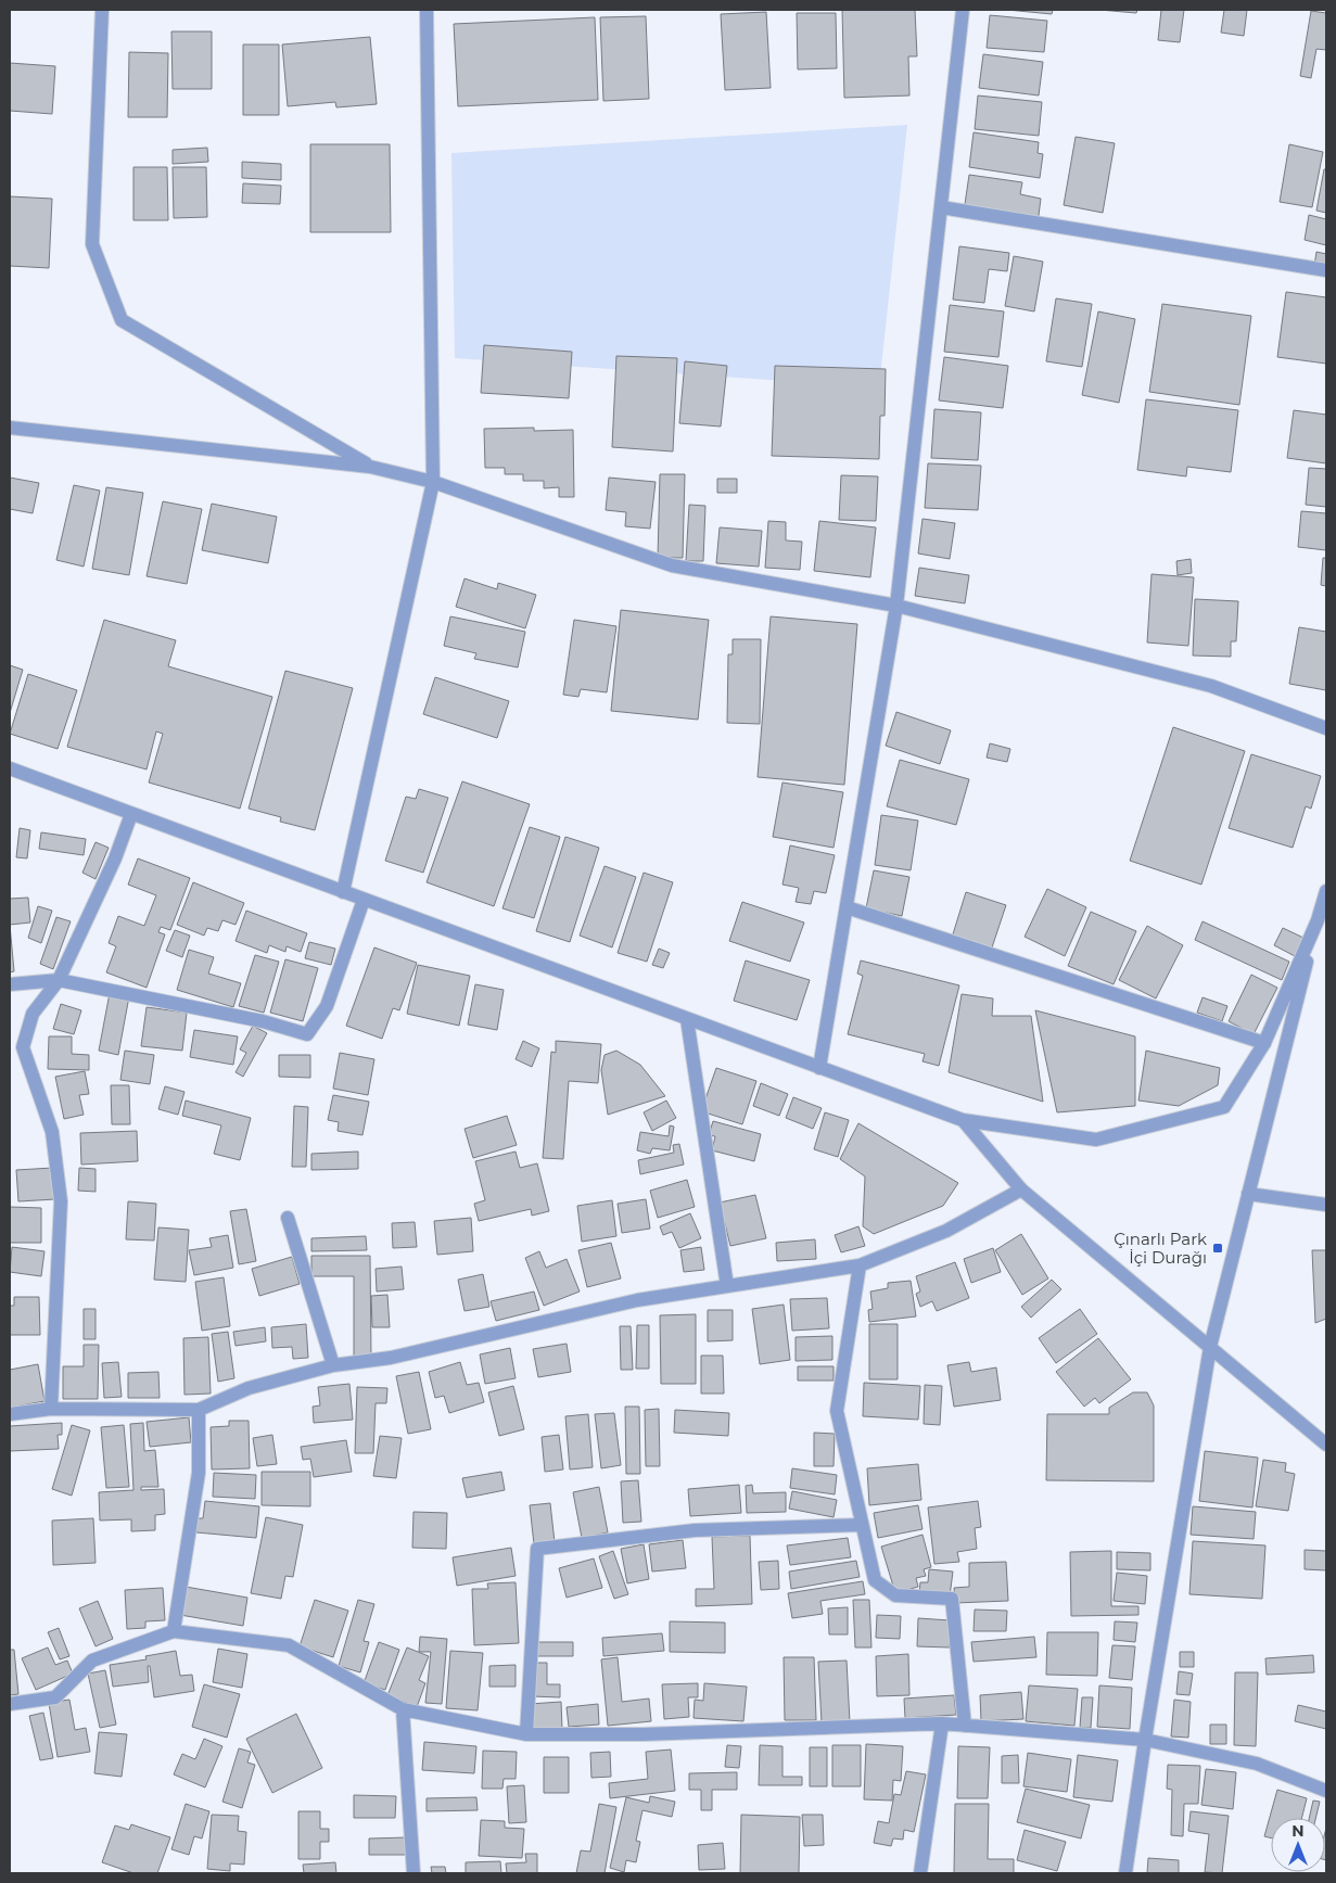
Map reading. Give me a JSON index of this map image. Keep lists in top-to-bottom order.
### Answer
{
  "places": {
    "transit": ["Çınarlı Park İçi Durağı"]
  },
  "north": "top"
}
